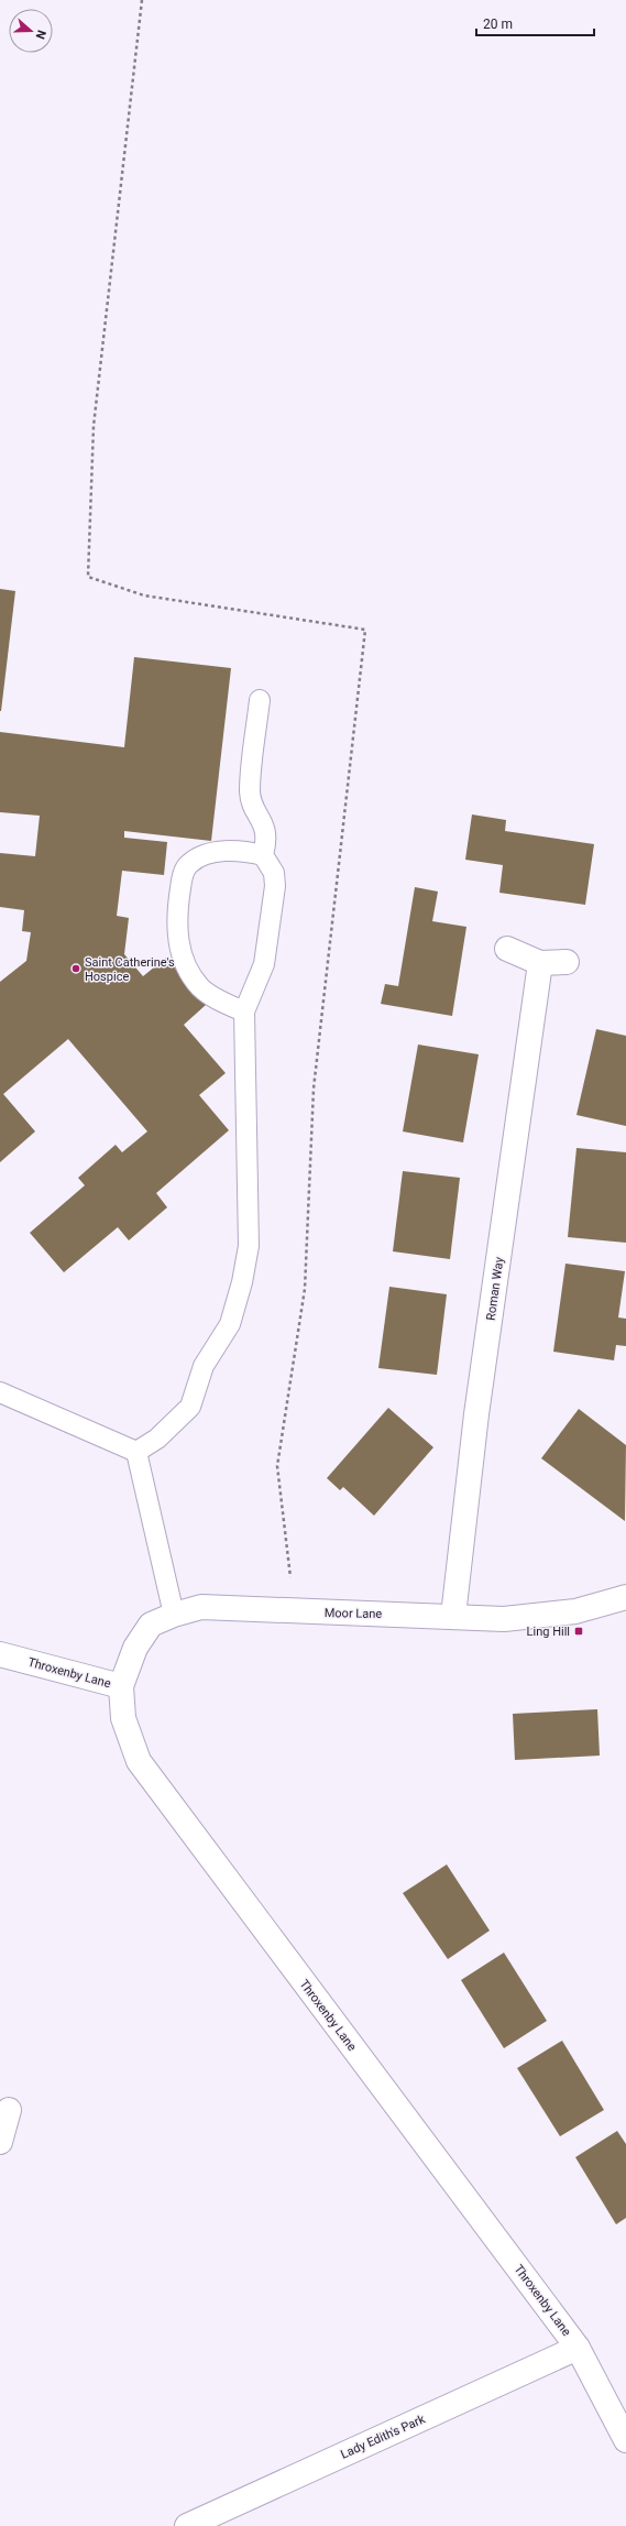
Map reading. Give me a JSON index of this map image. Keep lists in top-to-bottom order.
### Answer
{
  "streets": {
    "street": [
      "Roman Way",
      "Moor Lane",
      "Throxenby Lane",
      "Lady Edith's Park"
    ]
  },
  "crossings": [
    ["Roman Way", "Moor Lane"],
    ["Moor Lane", "Throxenby Lane"],
    ["Throxenby Lane", "Lady Edith's Park"]
  ],
  "places": {
    "other": ["Saint Catherine's Hospice"],
    "transit": ["Ling Hill"]
  },
  "scale_bar": "20 m",
  "north": "right"
}
